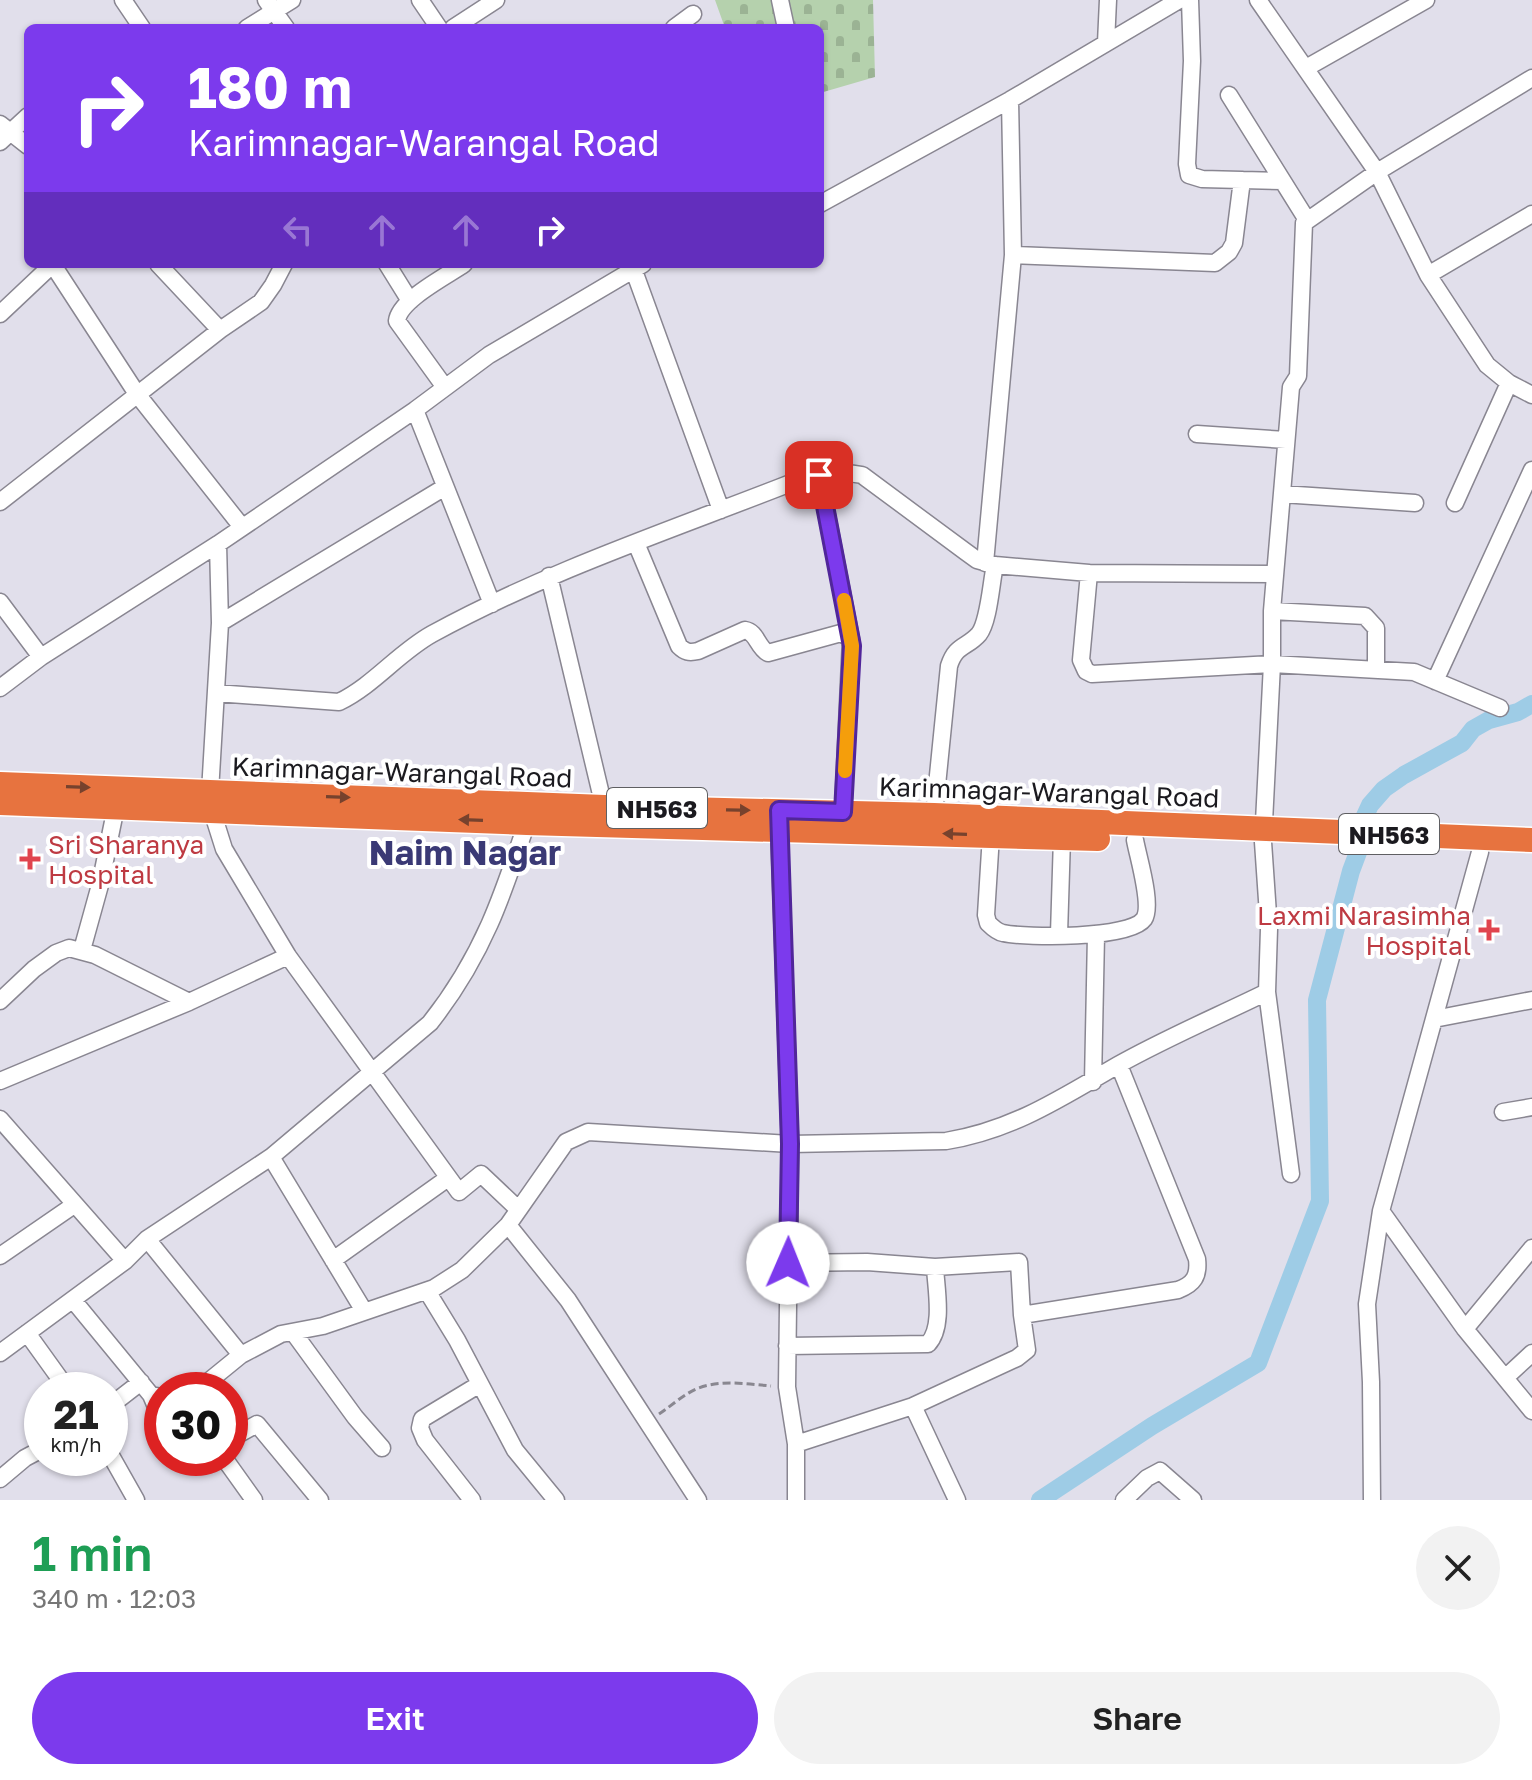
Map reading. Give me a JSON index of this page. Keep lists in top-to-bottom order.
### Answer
{
  "streets": {
    "highway": ["Karimnagar-Warangal Road", "NH563"]
  },
  "crossings": [
    ["Karimnagar-Warangal Road", "NH563"]
  ],
  "districts": ["Naim Nagar"],
  "places": {
    "health": ["Sri Sharanya Hospital", "Laxmi Narasimha Hospital"]
  },
  "page": {
    "turn": ["180 m", "Karimnagar-Warangal Road"],
    "speed": "21 km/h",
    "limit": "30",
    "heading": ["1 min", "340 m · 12:03"],
    "buttons": ["Exit", "Share"]
  }
}
